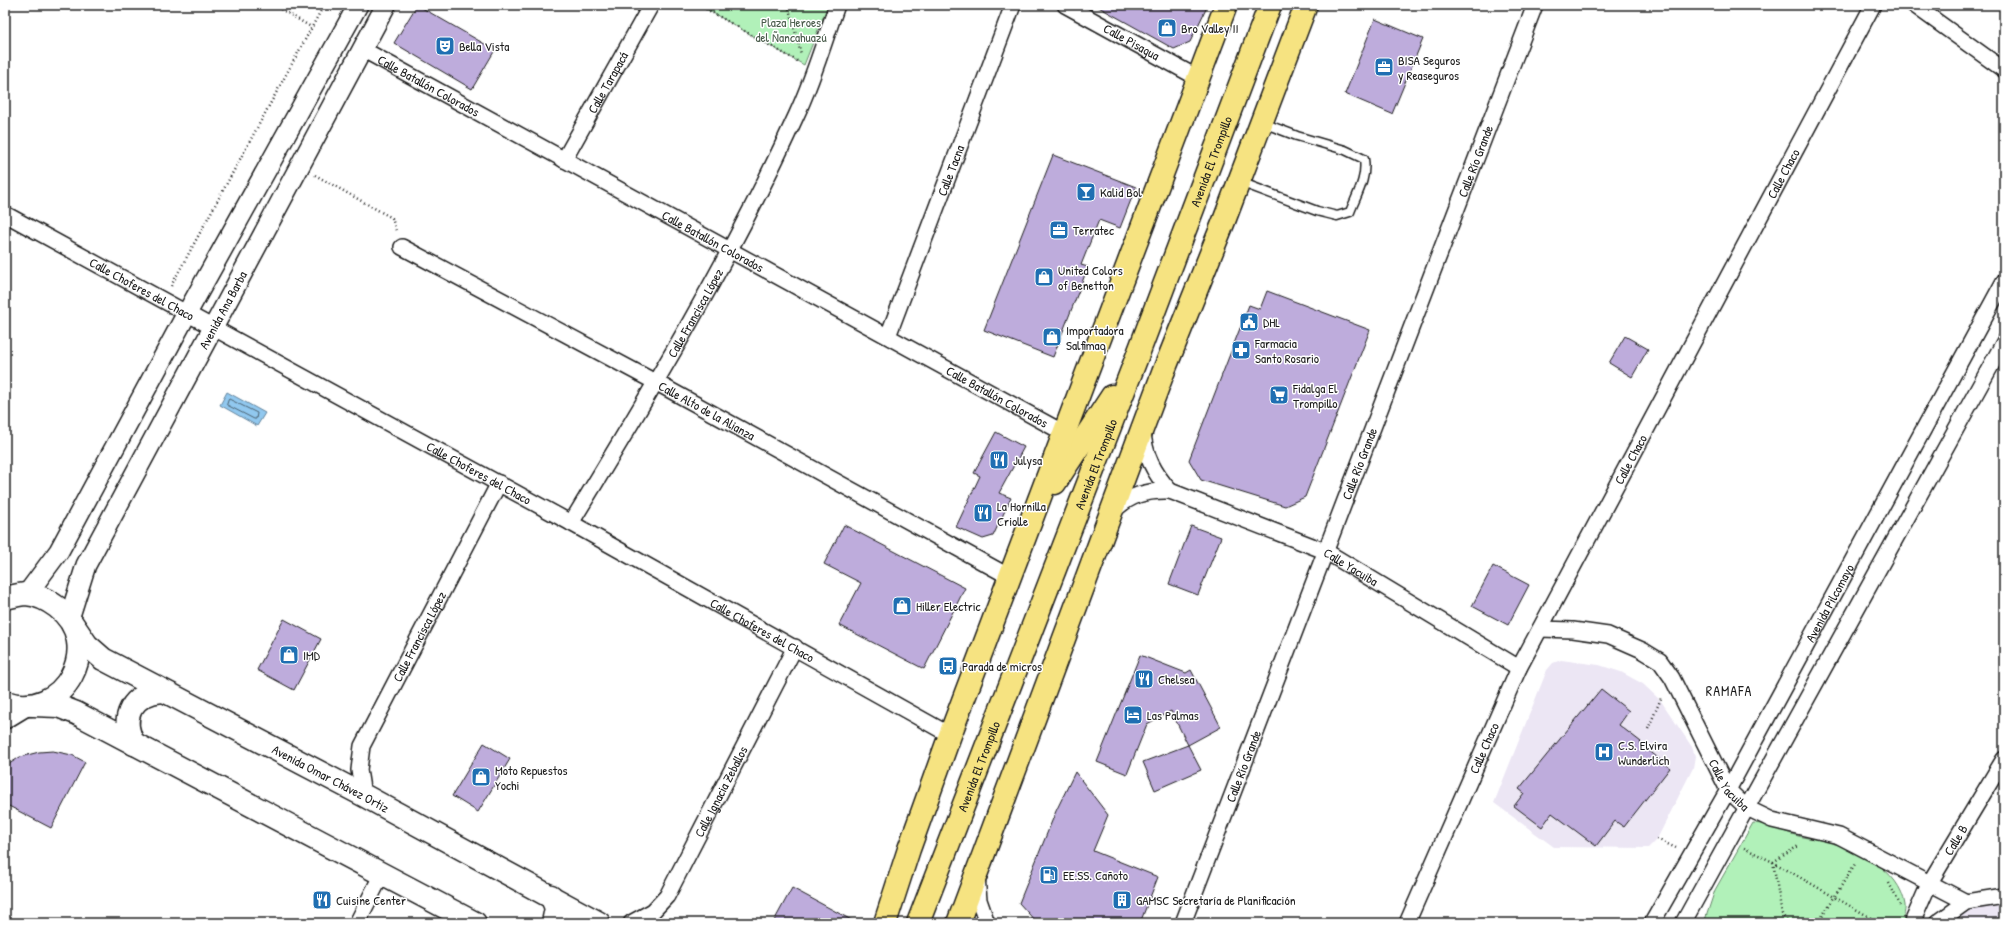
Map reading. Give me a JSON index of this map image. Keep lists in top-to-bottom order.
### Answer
{
  "streets": {
    "main road": ["Avenida El Trompillo", "Avenida Omar Chávez Ortiz"],
    "street": [
      "Calle Pisagua",
      "Calle Tarapacá",
      "Calle Batallón Colorados",
      "Calle Río Grande",
      "Calle Tacna",
      "Calle Chaco",
      "Calle Choferes del Chaco",
      "Avenida Ana Barba",
      "Calle Francisca López",
      "Calle Alto de la Alianza",
      "Calle Yacuiba",
      "Avenida Pilcomayo",
      "Calle Ignacia Zeballos",
      "Calle B"
    ]
  },
  "crossings": [
    ["Calle Tarapacá", "Calle Batallón Colorados"],
    ["Calle Batallón Colorados", "Calle Tacna"],
    ["Calle Batallón Colorados", "Avenida Ana Barba"],
    ["Calle Batallón Colorados", "Calle Francisca López"],
    ["Calle Río Grande", "Calle Yacuiba"],
    ["Calle Chaco", "Calle Yacuiba"],
    ["Calle Choferes del Chaco", "Avenida Ana Barba"],
    ["Calle Choferes del Chaco", "Calle Francisca López"],
    ["Calle Choferes del Chaco", "Calle Ignacia Zeballos"],
    ["Avenida Ana Barba", "Avenida Omar Chávez Ortiz"],
    ["Calle Francisca López", "Calle Alto de la Alianza"],
    ["Calle Francisca López", "Avenida Omar Chávez Ortiz"],
    ["Calle Yacuiba", "Avenida Pilcomayo"],
    ["Calle Yacuiba", "Calle B"]
  ],
  "districts": ["RAMAFA"],
  "parks": ["Plaza Heroes del Ñancahuazú"],
  "places": {
    "shop": [
      "Bro Valley II",
      "United Colors of Benetton",
      "Importadora Salfimaq",
      "Hiller Electric",
      "IMD",
      "Moto Repuestos Yochi"
    ],
    "theatre": ["Bella Vista"],
    "office": ["BISA Seguros y Reaseguros", "Terratec"],
    "bar": ["Kalid Bol"],
    "public building": ["DHL"],
    "pharmacy": ["Farmacia Santo Rosario"],
    "supermarket": ["Fidalga El Trompillo"],
    "restaurant": [
      "Julysa",
      "La Hornilla Criolle",
      "Chelsea",
      "Cuisine Center"
    ],
    "bus stop": ["Parada de micros"],
    "hotel": ["Las Palmas"],
    "hospital": ["C.S. Elvira Wunderlich"],
    "fuel station": ["EE.SS. Cañoto"],
    "building": ["GAMSC Secretaría de Planificación"]
  }
}
